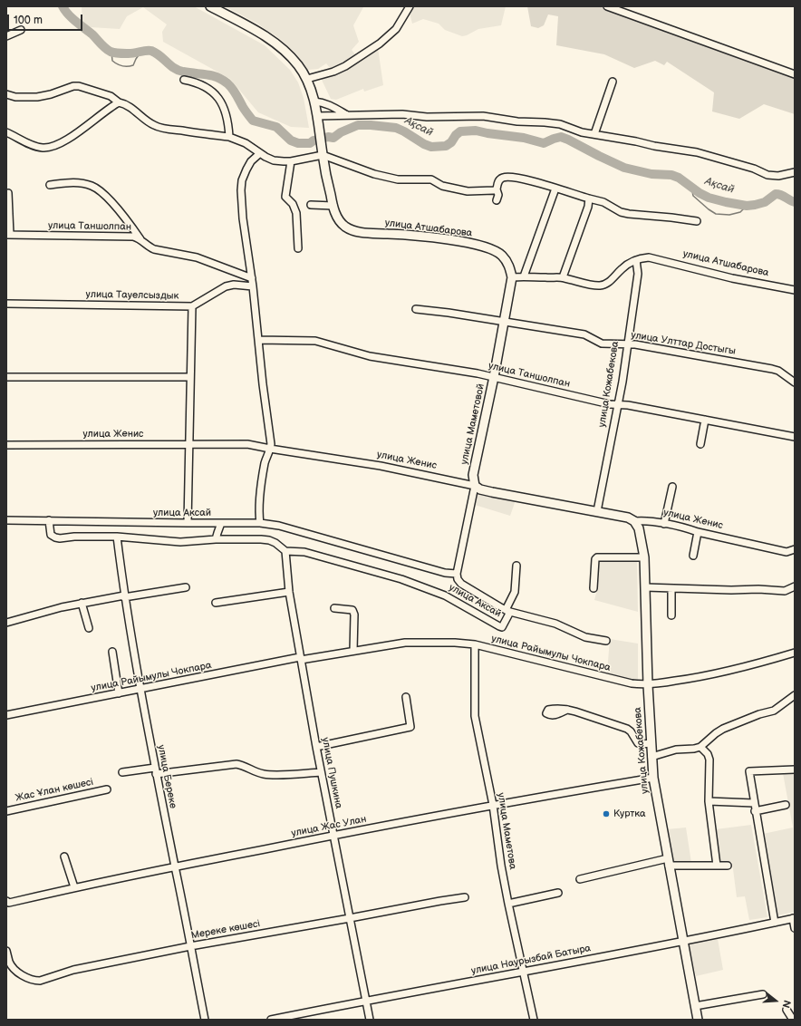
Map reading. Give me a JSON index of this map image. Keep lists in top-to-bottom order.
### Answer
{
  "streets": {
    "main road": [
      "улица Атшабарова",
      "улица Кожабекова",
      "улица Маметовой",
      "улица Женис"
    ],
    "street": [
      "улица Таншолпан",
      "улица Тауелсыздык",
      "улица Улттар Достыгы",
      "улица Аксай",
      "улица Райымулы Чокпара",
      "улица Пушкина",
      "улица Береке",
      "Жас Ұлан көшесі",
      "улица Жас Улан",
      "улица Маметова",
      "Мереке көшесі",
      "улица Наурызбай Батыра"
    ]
  },
  "crossings": [
    ["улица Таншолпан", "улица Кожабекова"],
    ["улица Таншолпан", "улица Маметовой"],
    ["улица Атшабарова", "улица Кожабекова"],
    ["улица Атшабарова", "улица Маметовой"],
    ["улица Улттар Достыгы", "улица Кожабекова"],
    ["улица Улттар Достыгы", "улица Маметовой"],
    ["улица Кожабекова", "улица Женис"],
    ["улица Кожабекова", "улица Райымулы Чокпара"],
    ["улица Кожабекова", "улица Жас Улан"],
    ["улица Кожабекова", "улица Наурызбай Батыра"],
    ["улица Маметовой", "улица Женис"],
    ["улица Маметовой", "улица Аксай"],
    ["улица Аксай", "улица Пушкина"],
    ["улица Райымулы Чокпара", "улица Пушкина"],
    ["улица Райымулы Чокпара", "улица Береке"],
    ["улица Райымулы Чокпара", "улица Маметова"],
    ["улица Пушкина", "улица Жас Улан"],
    ["улица Пушкина", "Мереке көшесі"],
    ["улица Пушкина", "улица Наурызбай Батыра"],
    ["улица Береке", "улица Жас Улан"],
    ["улица Береке", "Мереке көшесі"],
    ["улица Жас Улан", "улица Маметова"],
    ["улица Маметова", "улица Наурызбай Батыра"]
  ],
  "water": ["Ақсай"],
  "places": ["Куртка"],
  "scale_bar": "100 m",
  "north": "right"
}
